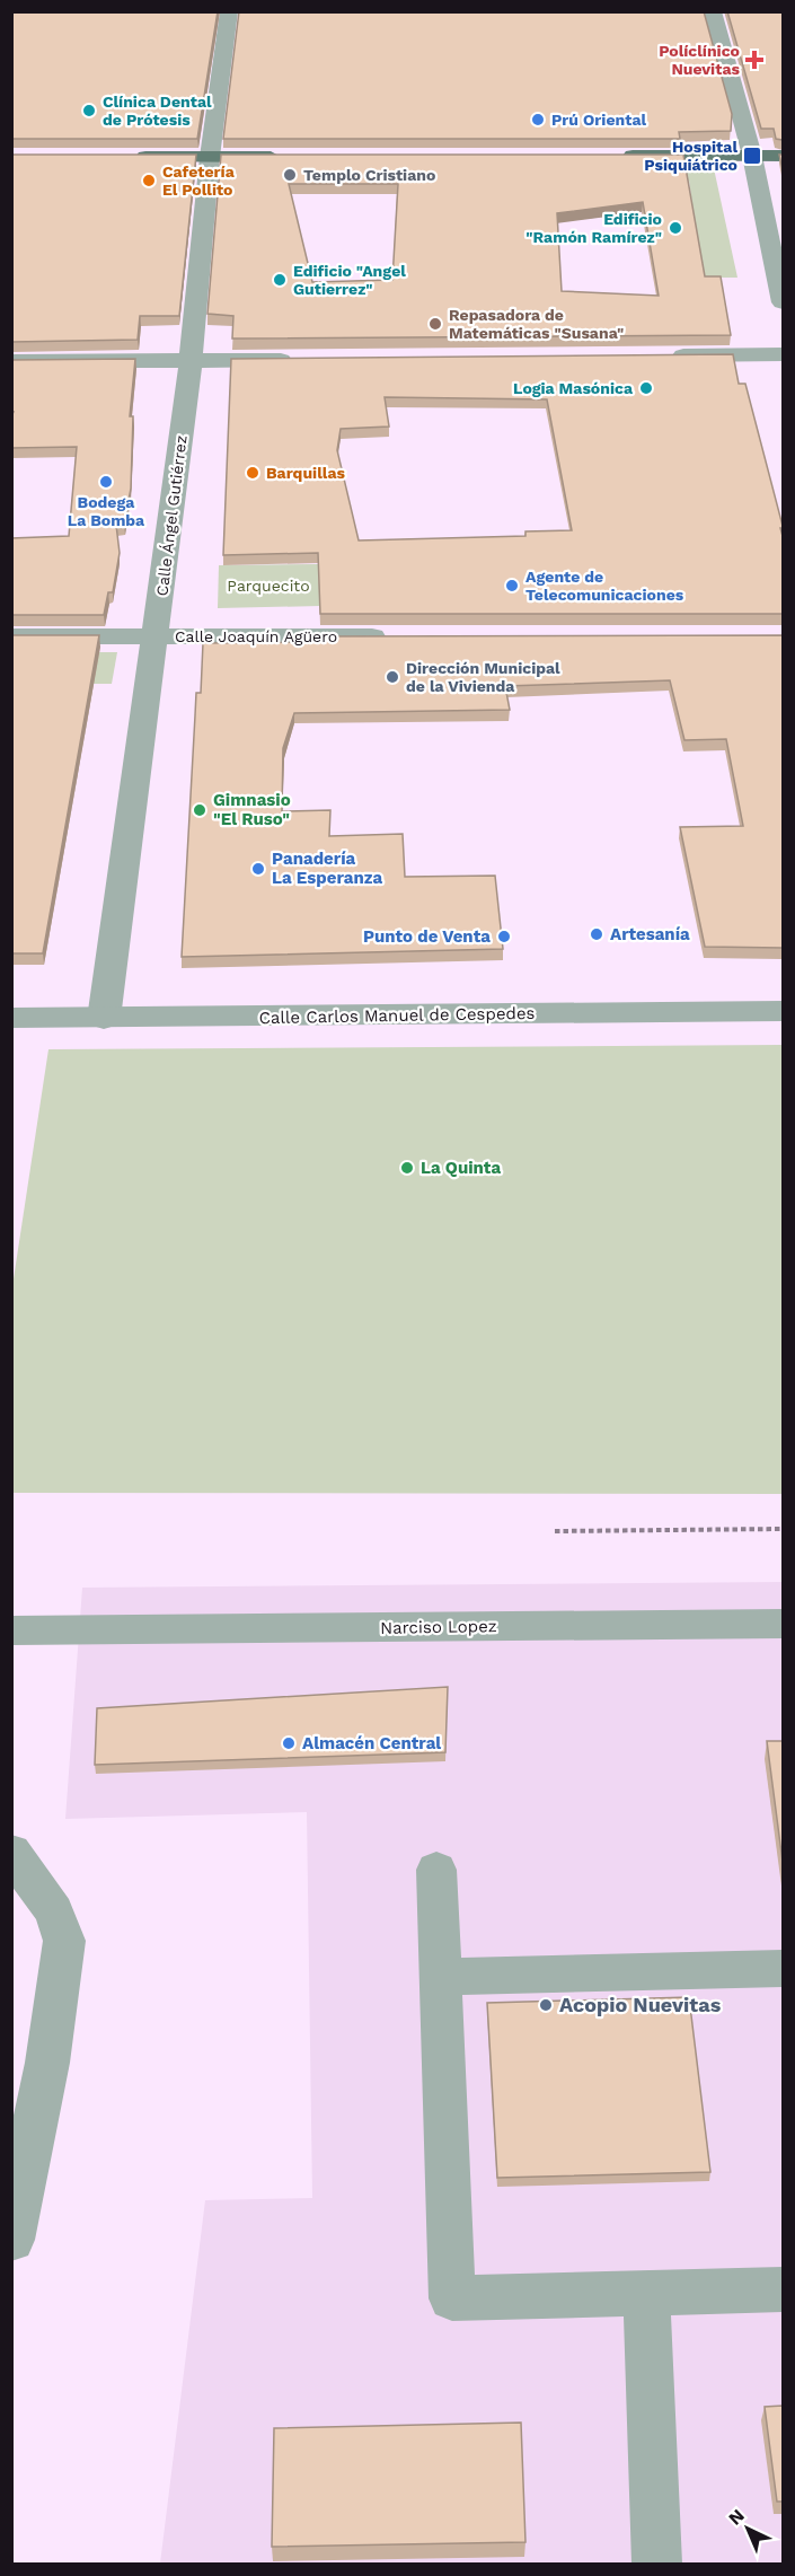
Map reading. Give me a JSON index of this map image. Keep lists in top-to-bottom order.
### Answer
{
  "streets": {
    "street": ["Calle Ángel Gutiérrez", "Calle Joaquín Agüero", "Calle Carlos Manuel de Cespedes"],
    "lane": ["Narciso Lopez"]
  },
  "crossings": [
    ["Calle Ángel Gutiérrez", "Calle Joaquín Agüero"],
    ["Calle Ángel Gutiérrez", "Calle Carlos Manuel de Cespedes"]
  ],
  "parks": ["Parquecito"],
  "places": {
    "health": ["Políclínico Nuevitas"],
    "other": [
      "Clínica Dental de Prótesis",
      "Prú Oriental",
      "Templo Cristiano",
      "Cafetería El Pollito",
      "Edificio \"Ramón Ramírez\"",
      "Edificio \"Angel Gutierrez\"",
      "Repasadora de Matemáticas \"Susana\"",
      "Logia Masónica",
      "Barquillas",
      "Bodega La Bomba",
      "Agente de Telecomunicaciones",
      "Dirección Municipal de la Vivienda",
      "Gimnasio \"El Ruso\"",
      "Panadería La Esperanza",
      "Artesanía",
      "Punto de Venta",
      "La Quinta",
      "Almacén Central",
      "Acopio Nuevitas"
    ],
    "transit": ["Hospital Psiquiátrico"]
  },
  "north": "top left"
}
